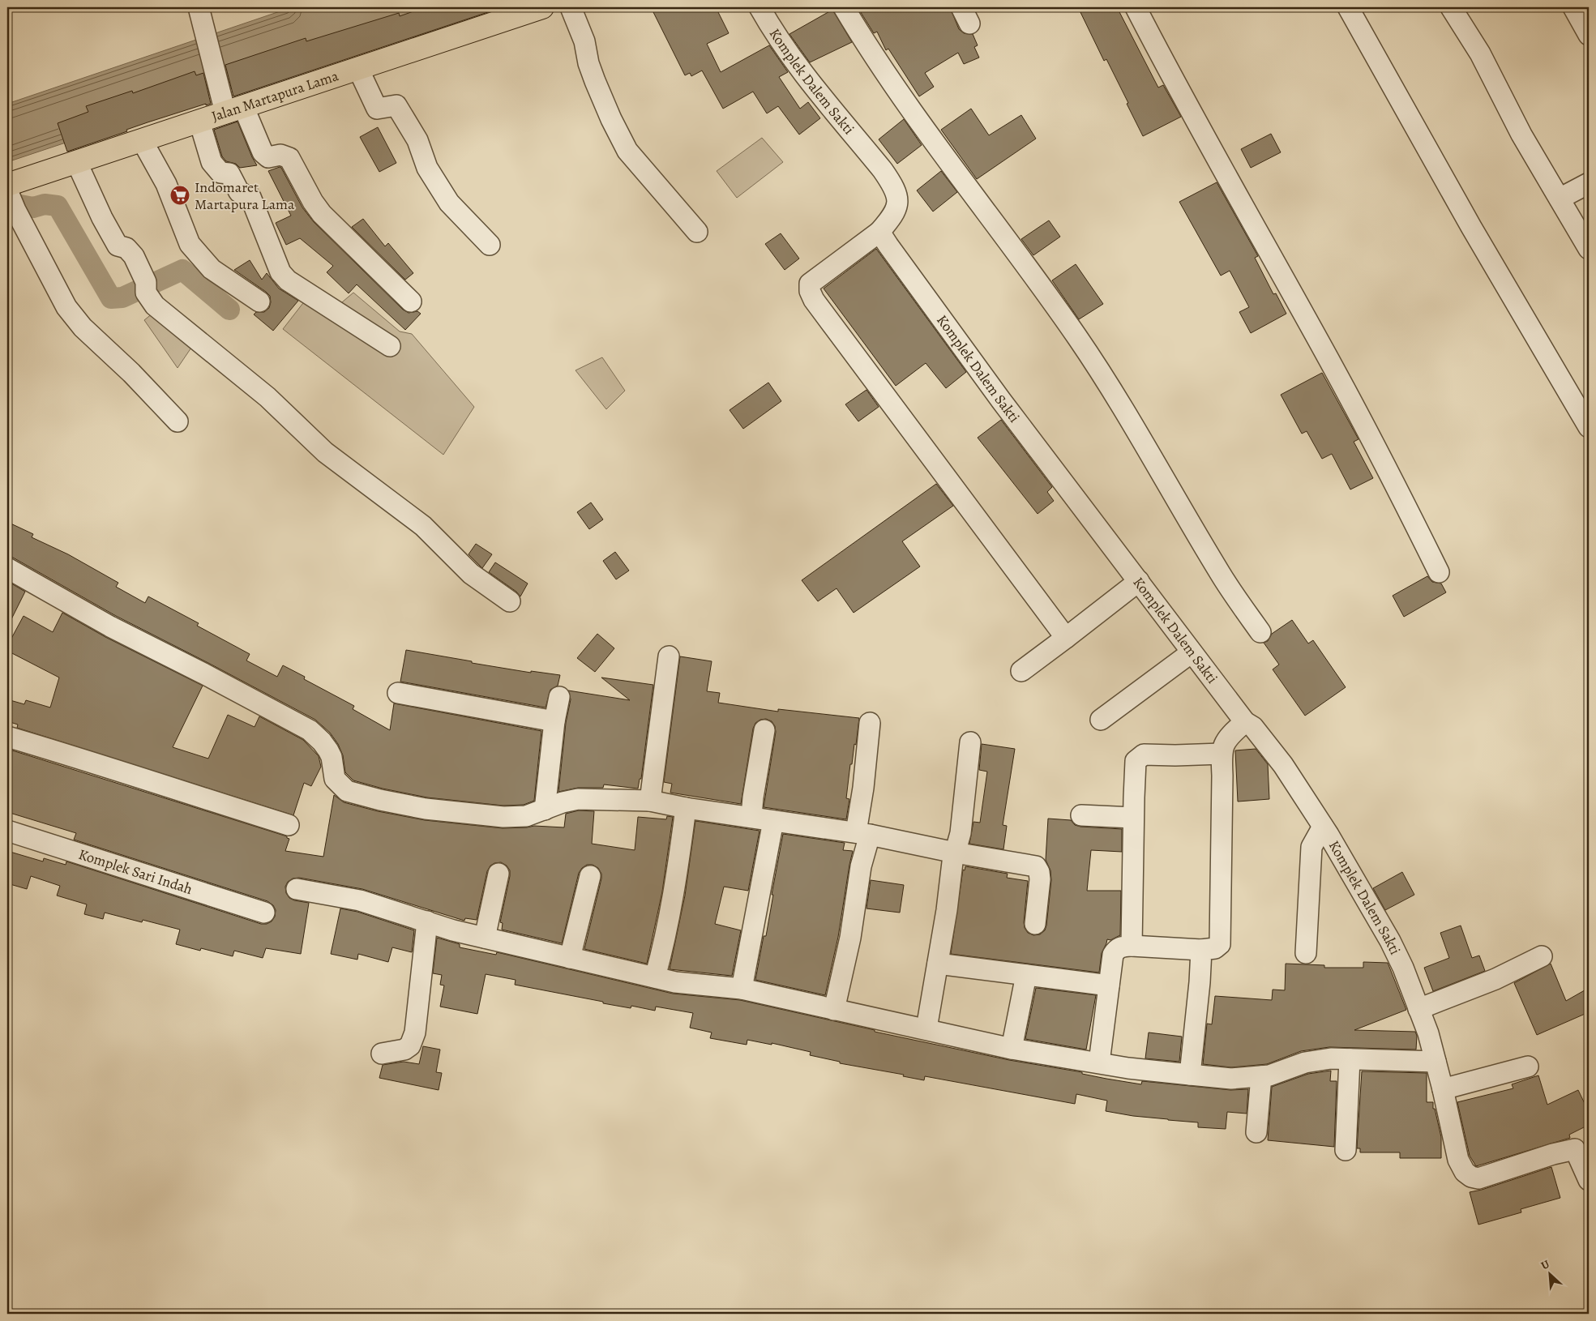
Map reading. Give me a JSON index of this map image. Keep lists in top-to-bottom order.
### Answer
{
  "streets": {
    "main road": ["Jalan Martapura Lama"],
    "street": ["Komplek Dalem Sakti", "Komplek Sari Indah"]
  },
  "places": {
    "supermarket": ["Indomaret Martapura Lama"]
  },
  "north": "top left"
}
